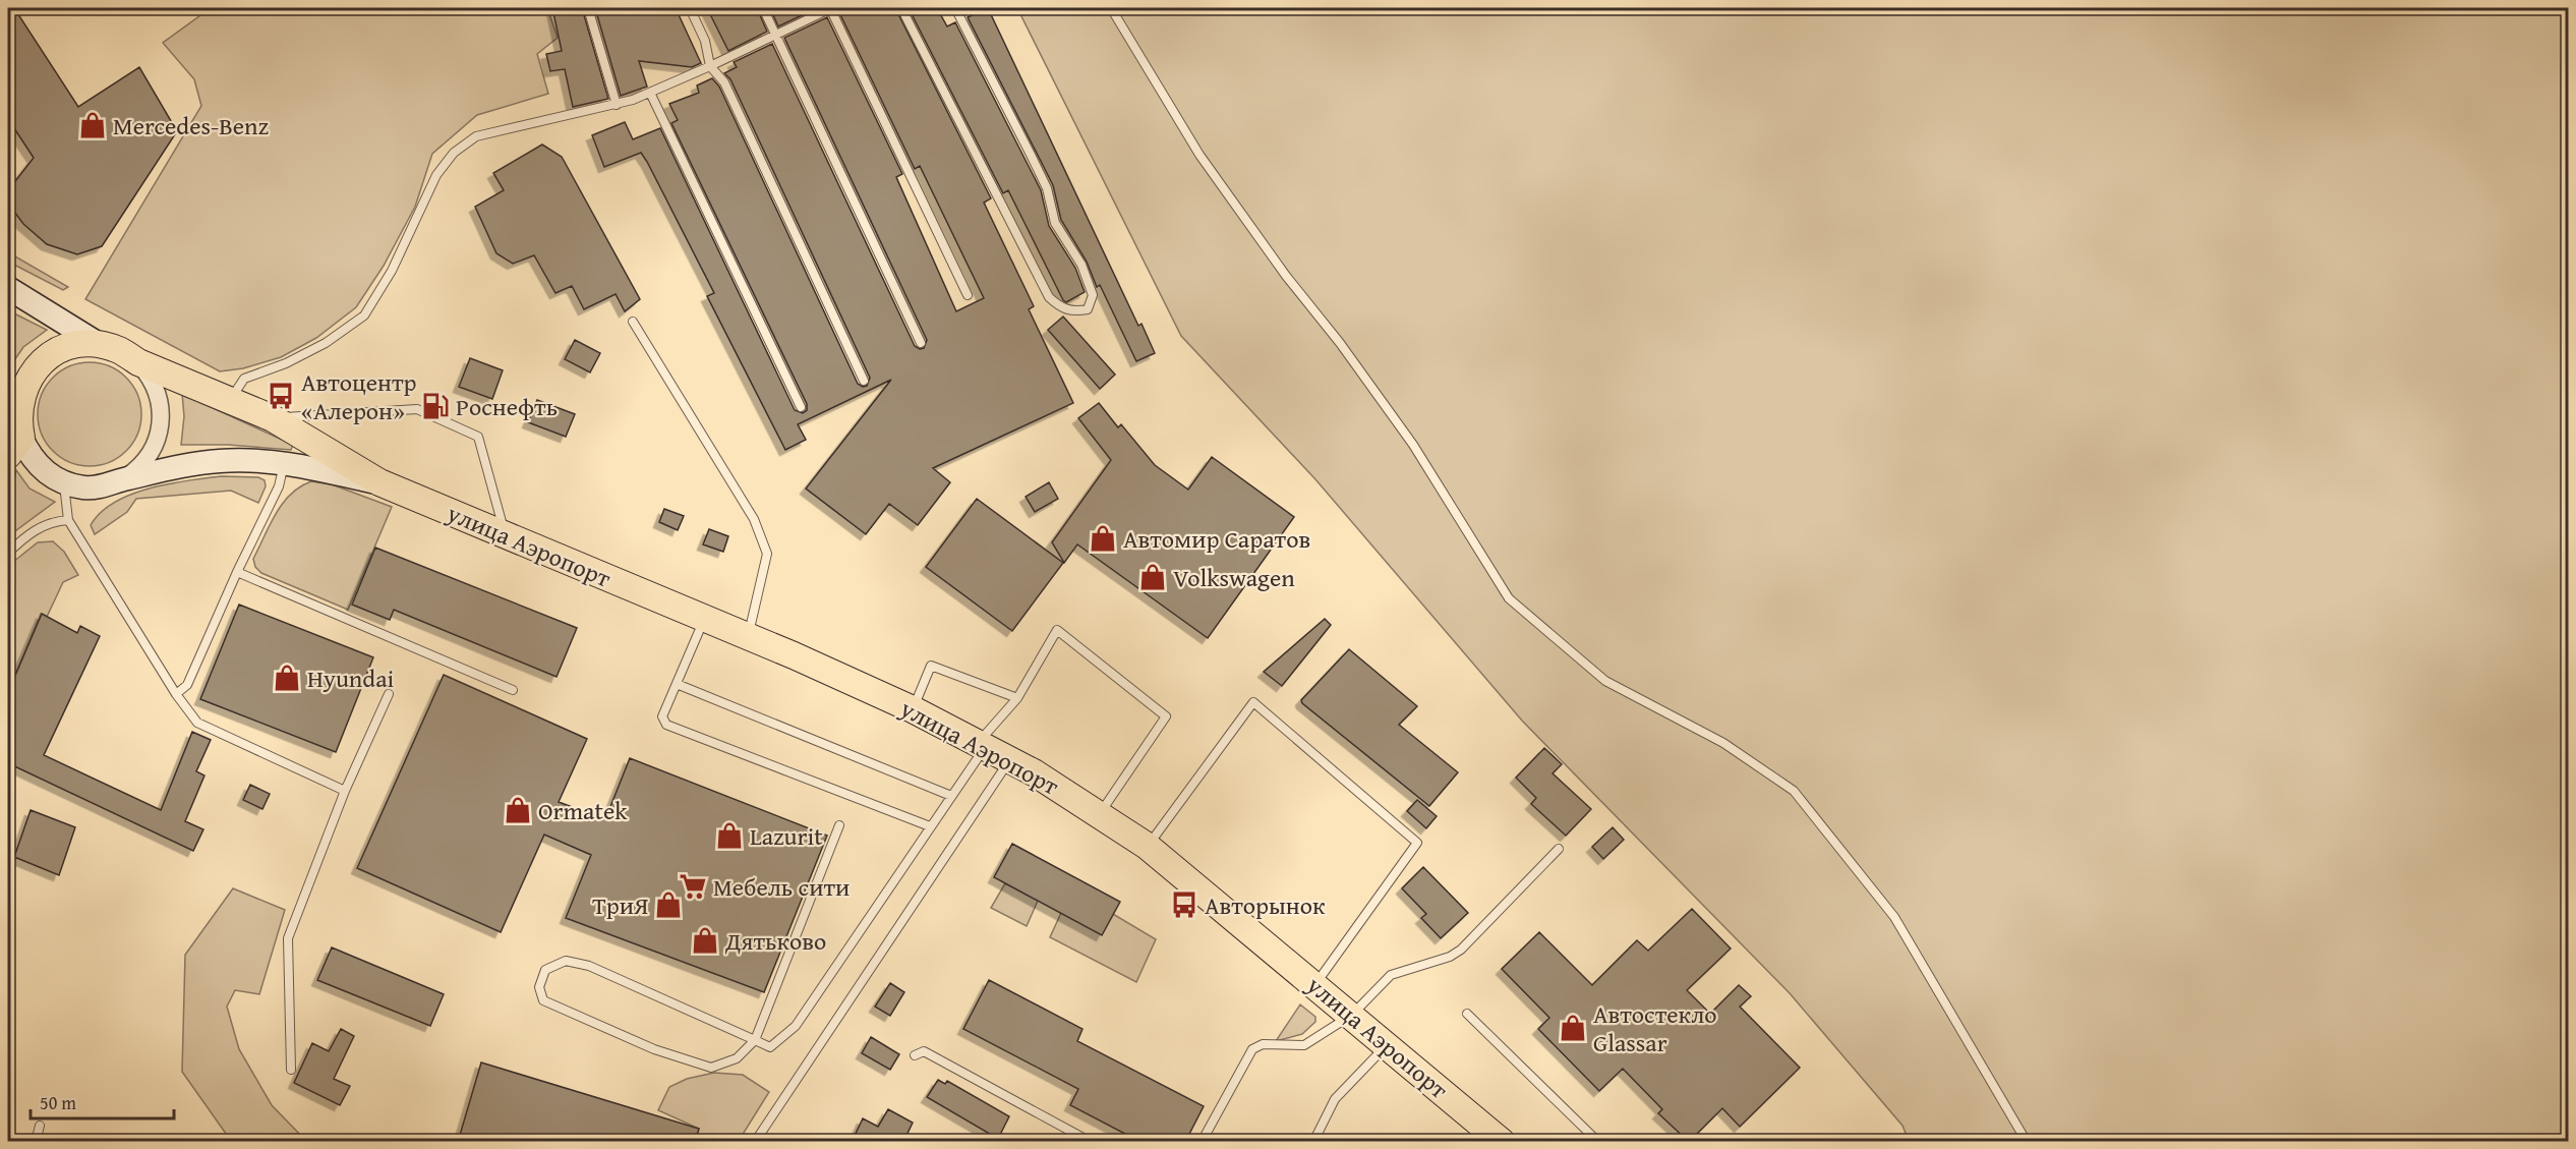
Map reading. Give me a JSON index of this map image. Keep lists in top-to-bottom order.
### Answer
{
  "streets": {
    "main road": ["улица Аэропорт"]
  },
  "places": {
    "shop": [
      "Mercedes-Benz",
      "Автомир Саратов",
      "Volkswagen",
      "Hyundai",
      "Ormatek",
      "Lazurit",
      "ТриЯ",
      "Дятьково",
      "Автостекло Glassar"
    ],
    "bus stop": ["Автоцентр «Алерон»", "Авторынок"],
    "fuel station": ["Роснефть"],
    "supermarket": ["Мебель сити"]
  },
  "scale_bar": "50 m"
}
